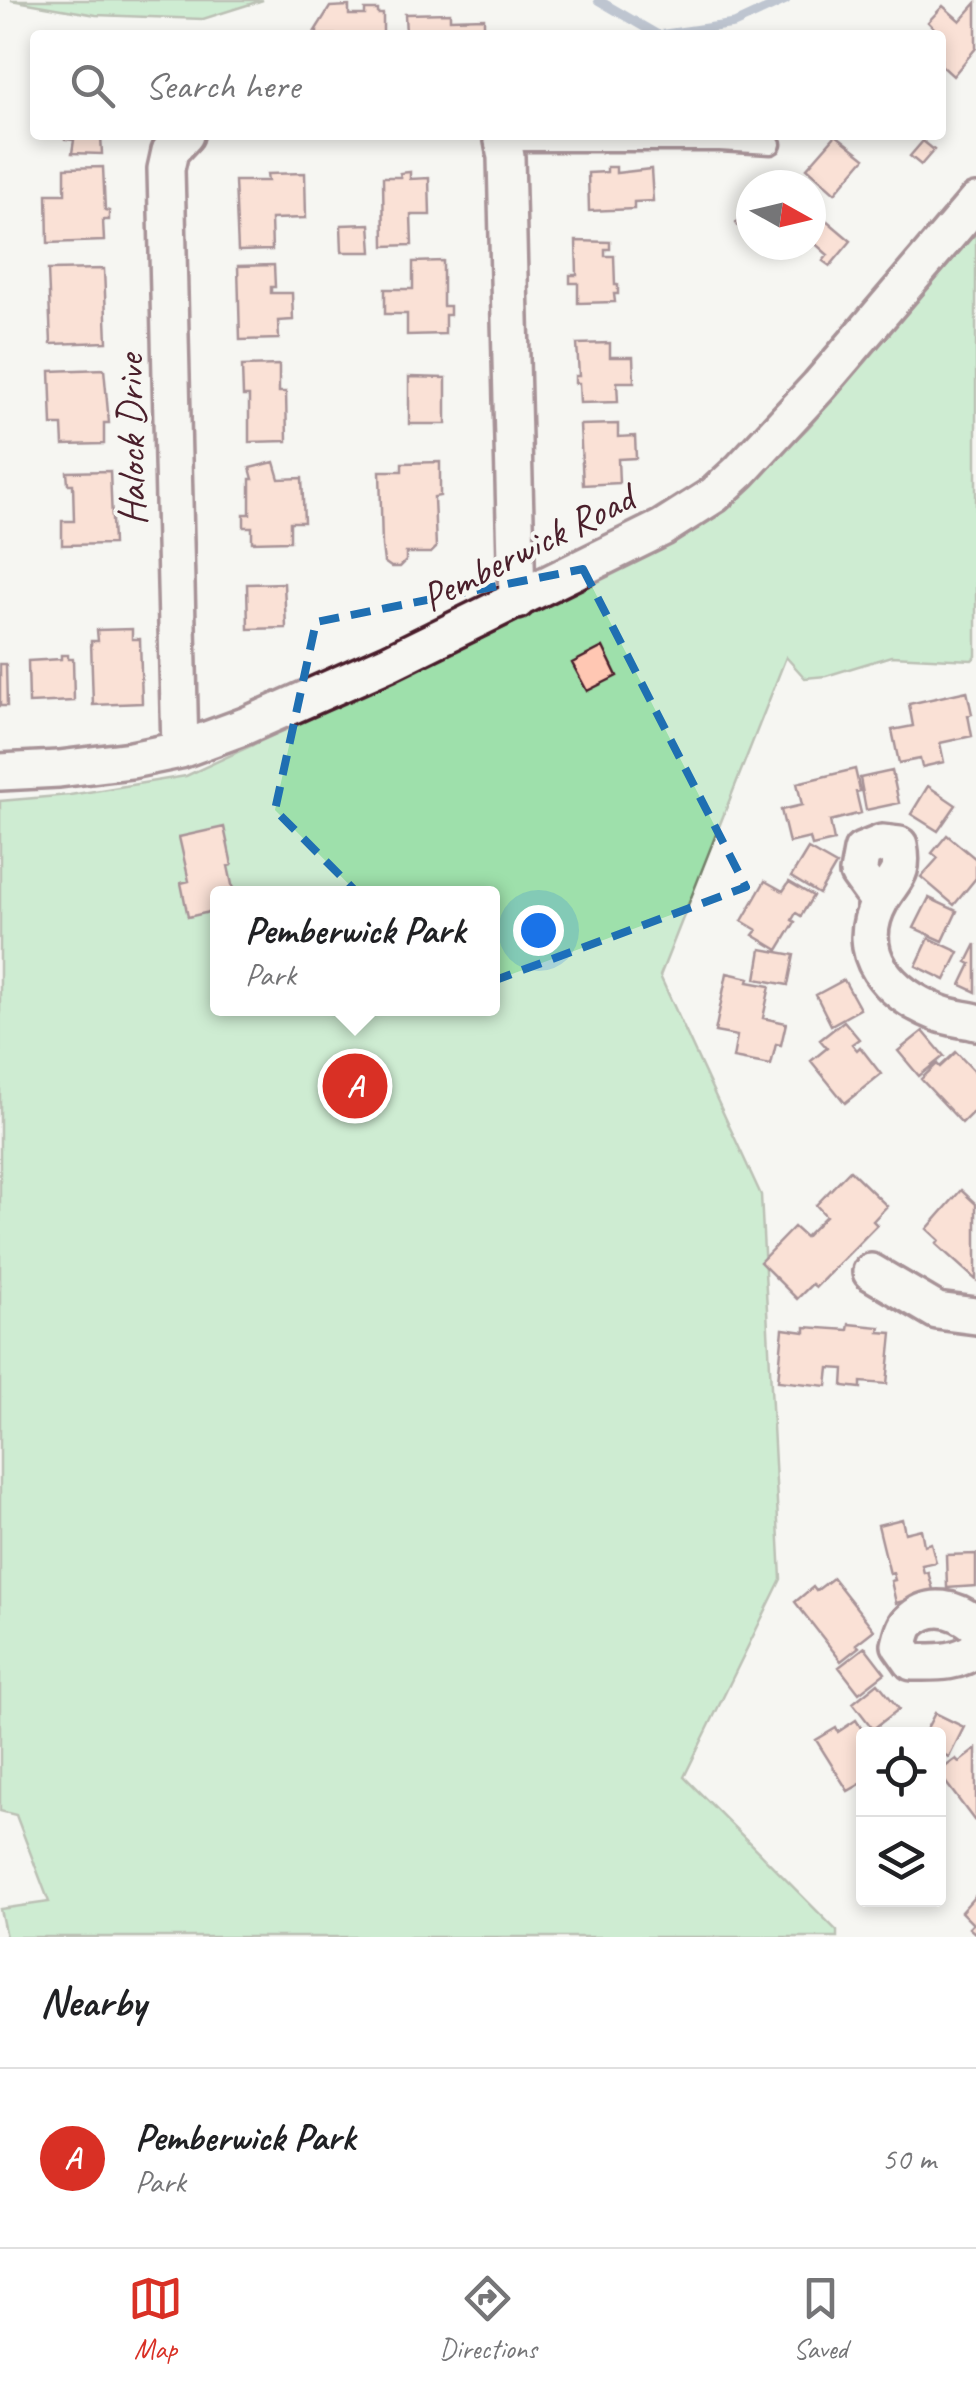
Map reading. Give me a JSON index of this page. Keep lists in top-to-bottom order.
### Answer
{
  "streets": {
    "street": ["Halock Drive", "Pemberwick Road"]
  },
  "crossings": [
    ["Halock Drive", "Pemberwick Road"]
  ],
  "north": "right",
  "page": {
    "search": "Search here",
    "popup": ["Pemberwick Park", "Park"],
    "pins": "A",
    "heading": "Nearby",
    "list": [
      {
        "mark": "A",
        "name": "Pemberwick Park",
        "note": "Park",
        "value": "50 m"
      }
    ],
    "nav": ["Map", "Directions", "Saved"]
  }
}
